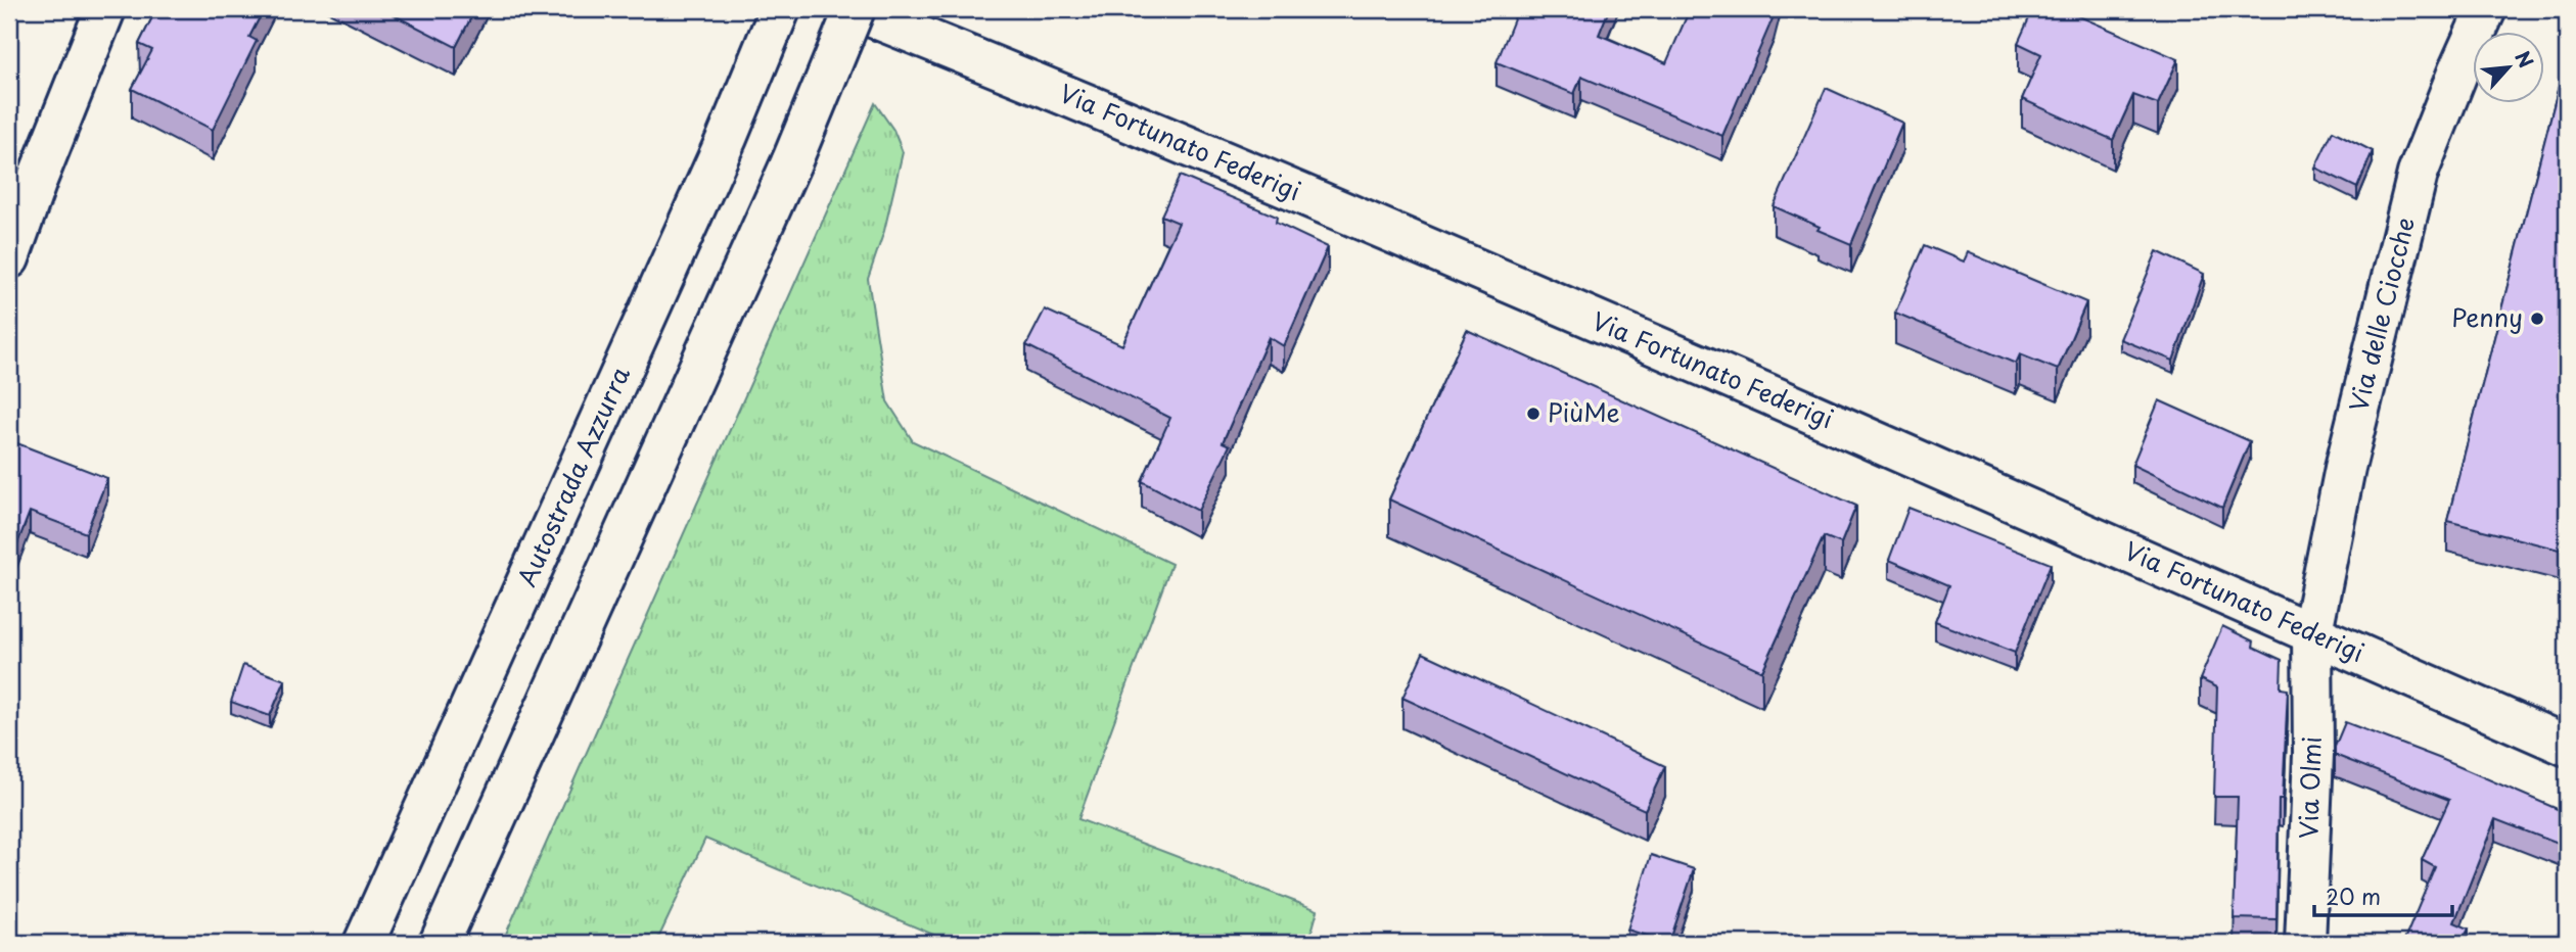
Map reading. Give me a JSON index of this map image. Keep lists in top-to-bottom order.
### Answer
{
  "streets": {
    "main road": [
      "Via Fortunato Federigi",
      "Via delle Ciocche",
      "Autostrada Azzurra",
      "Via Olmi"
    ]
  },
  "crossings": [
    ["Via Fortunato Federigi", "Via delle Ciocche"],
    ["Via Fortunato Federigi", "Via Olmi"],
    ["Via delle Ciocche", "Via Olmi"]
  ],
  "places": ["Penny", "PiùMe"],
  "scale_bar": "20 m",
  "north": "top right"
}
